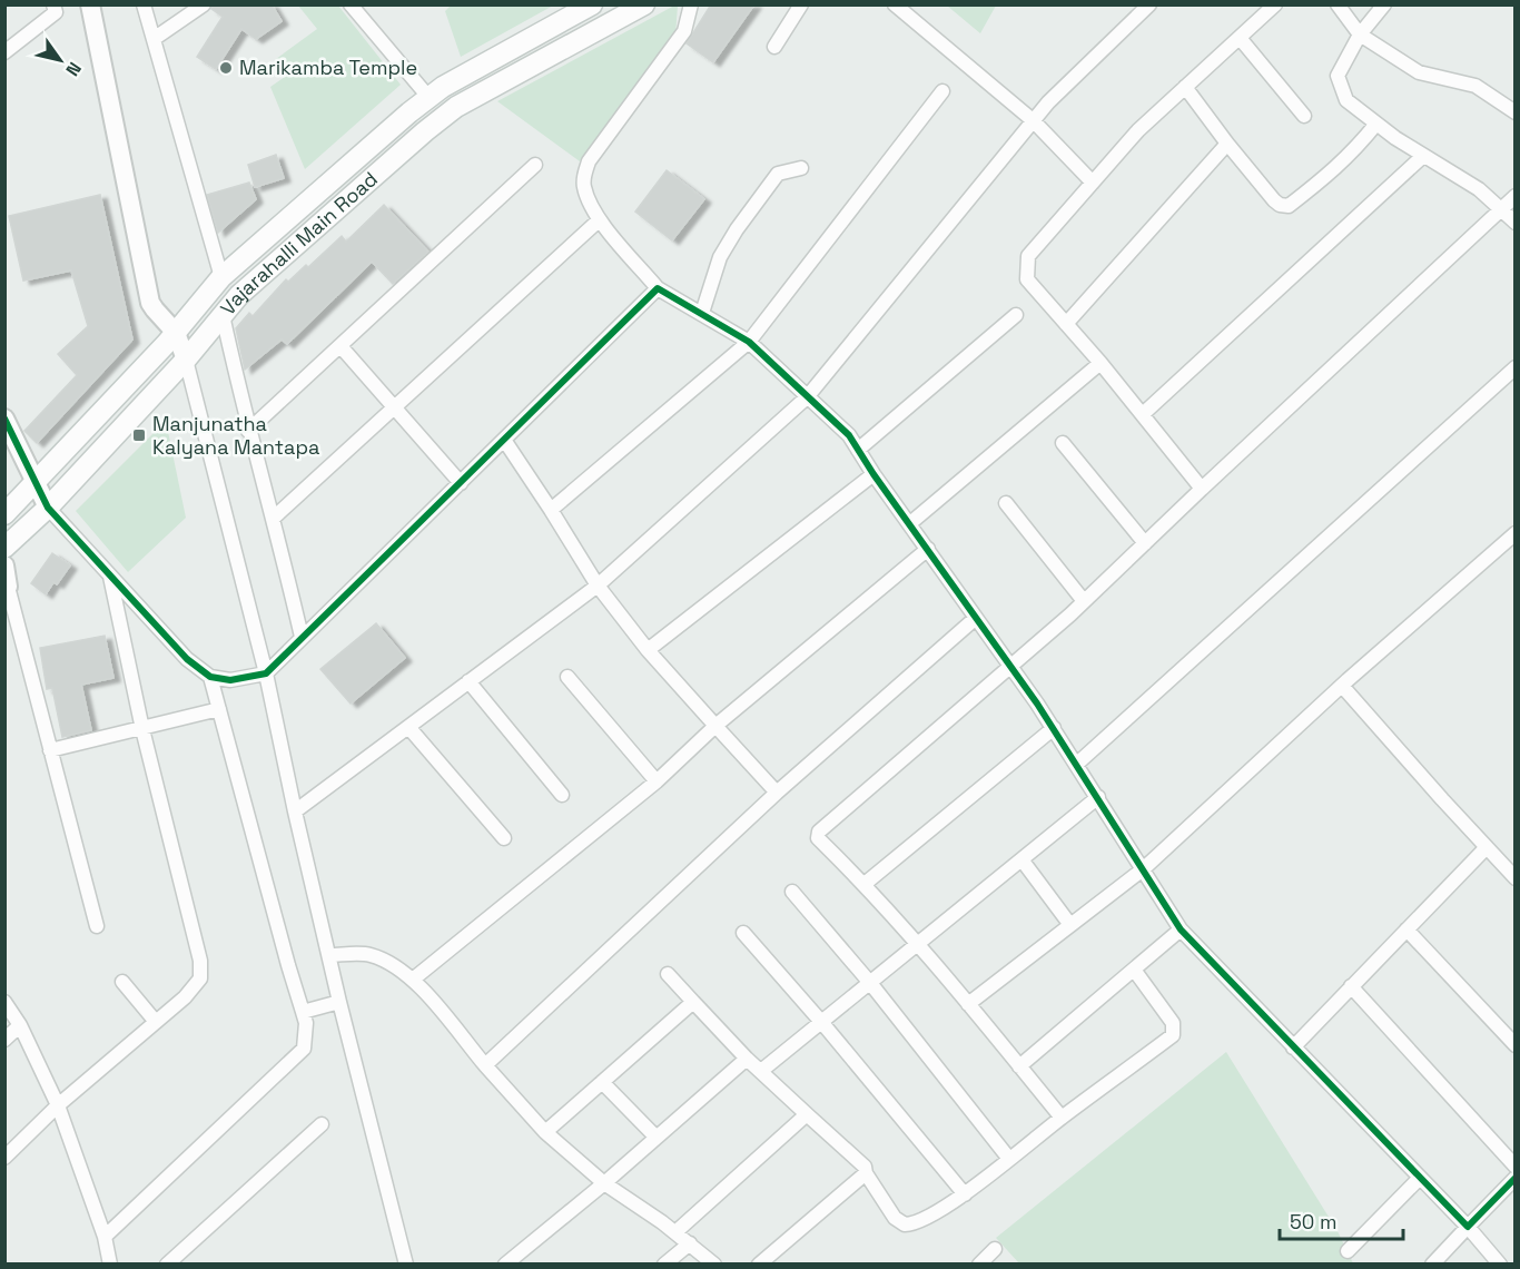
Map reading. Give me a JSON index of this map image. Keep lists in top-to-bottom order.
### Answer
{
  "streets": {
    "main road": ["Vajarahalli Main Road"]
  },
  "places": {
    "other": ["Marikamba Temple"],
    "transit": ["Manjunatha Kalyana Mantapa"]
  },
  "scale_bar": "50 m",
  "north": "bottom right"
}
